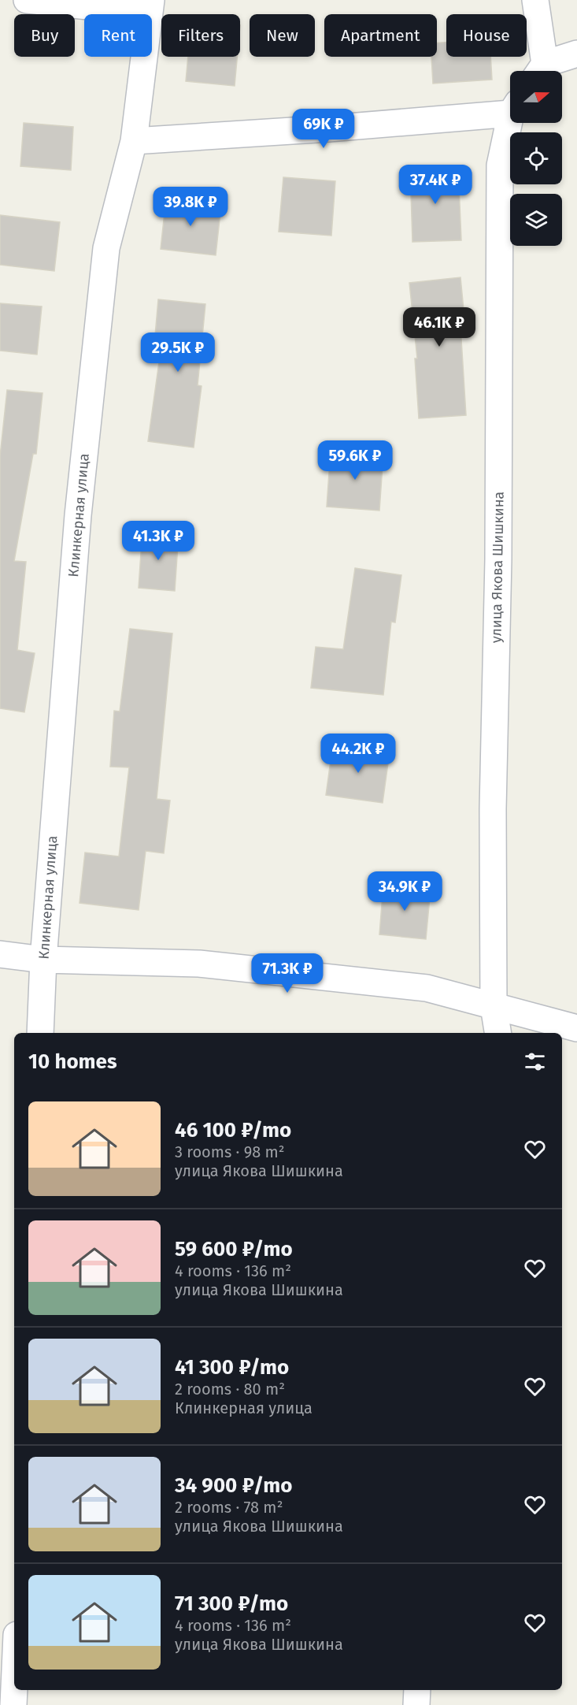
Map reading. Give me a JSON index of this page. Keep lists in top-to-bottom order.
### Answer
{
  "streets": {
    "street": ["Клинкерная улица", "улица Якова Шишкина"]
  },
  "north": "right",
  "page": {
    "chip": [
      "Buy",
      "Rent",
      "Filters",
      "New",
      "Apartment",
      "House"
    ],
    "price": [
      "69K ₽",
      "37.4K ₽",
      "39.8K ₽",
      "46.1K ₽",
      "29.5K ₽",
      "59.6K ₽",
      "41.3K ₽",
      "44.2K ₽",
      "34.9K ₽",
      "71.3K ₽"
    ],
    "heading": "10 homes",
    "list": [
      {
        "name": "46 100 ₽/mo",
        "note": "3 rooms · 98 m² · улица Якова Шишкина"
      },
      {
        "name": "59 600 ₽/mo",
        "note": "4 rooms · 136 m² · улица Якова Шишкина"
      },
      {
        "name": "41 300 ₽/mo",
        "note": "2 rooms · 80 m² · Клинкерная улица"
      },
      {
        "name": "34 900 ₽/mo",
        "note": "2 rooms · 78 m² · улица Якова Шишкина"
      },
      {
        "name": "71 300 ₽/mo",
        "note": "4 rooms · 136 m² · улица Якова Шишкина"
      }
    ]
  }
}
